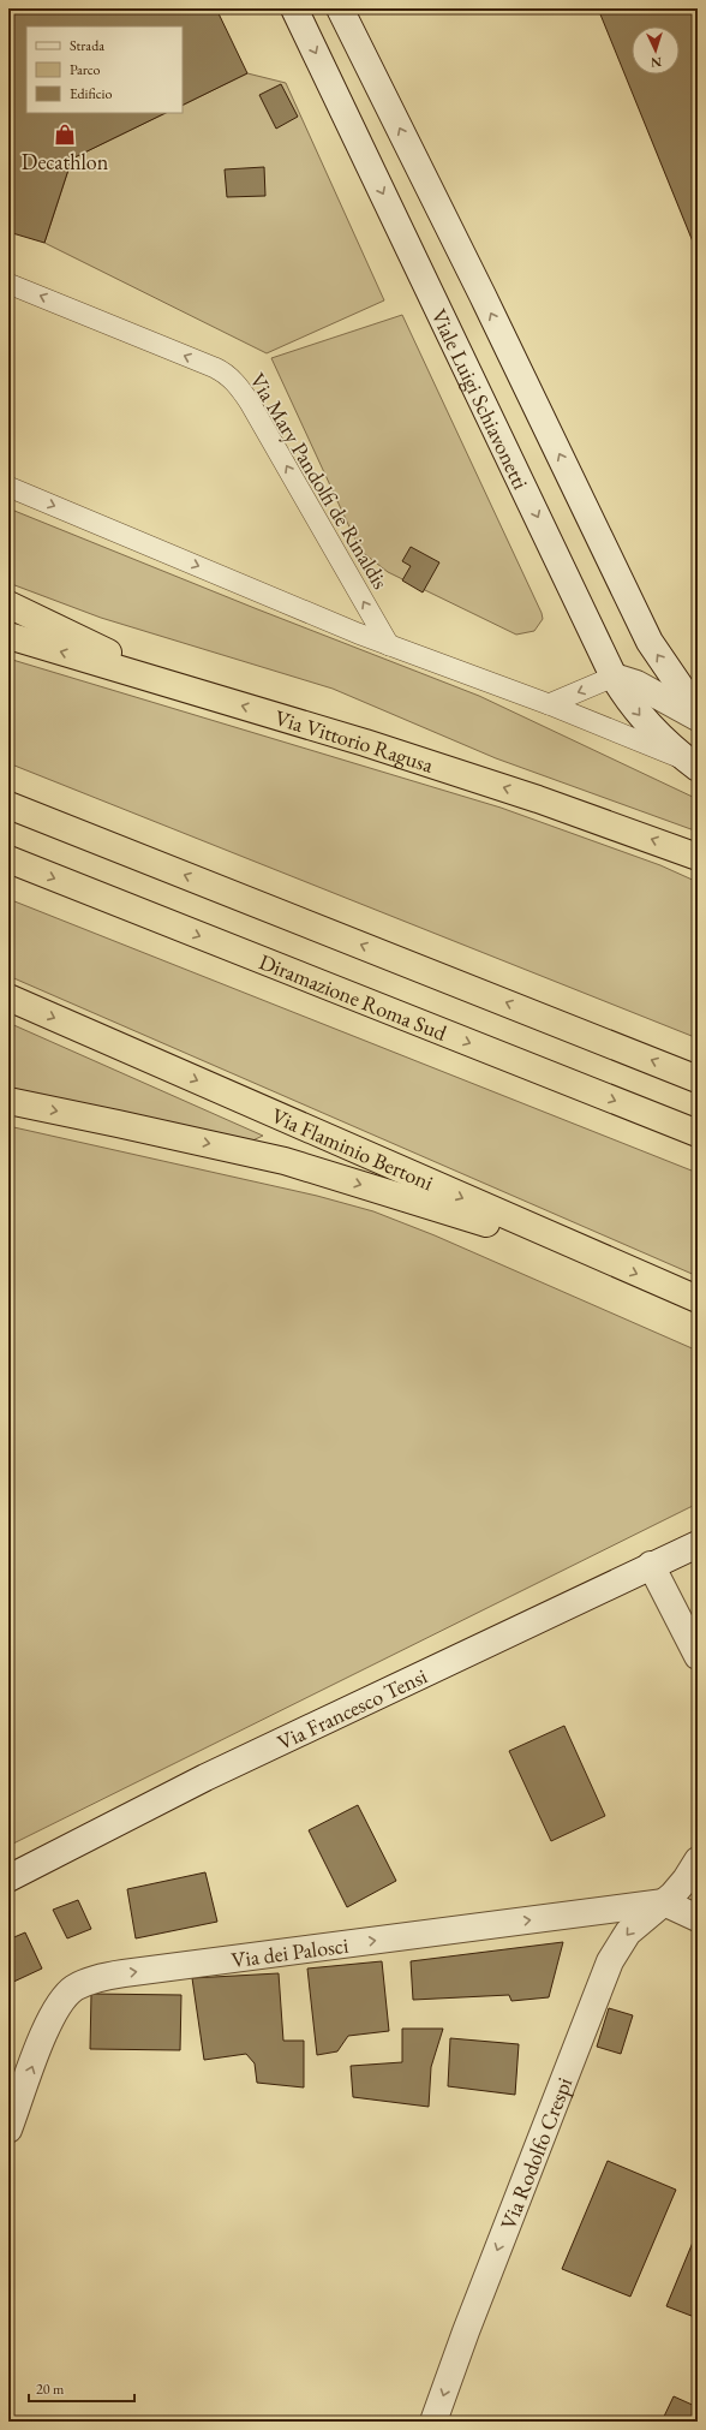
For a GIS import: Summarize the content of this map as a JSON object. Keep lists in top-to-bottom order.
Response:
{
  "streets": {
    "highway": ["Via Vittorio Ragusa", "Diramazione Roma Sud", "Via Flaminio Bertoni"],
    "street": [
      "Viale Luigi Schiavonetti",
      "Via Francesco Tensi",
      "Via dei Palosci",
      "Via Rodolfo Crespi"
    ],
    "lane": ["Via Mary Pandolfi de Rinaldis"]
  },
  "crossings": [
    ["Via dei Palosci", "Via Rodolfo Crespi"]
  ],
  "one_way": ["Via dei Palosci", "Via Rodolfo Crespi"],
  "places": {
    "shop": ["Decathlon"]
  },
  "legend": ["Strada", "Parco", "Edificio"],
  "scale_bar": "20 m",
  "north": "bottom"
}
